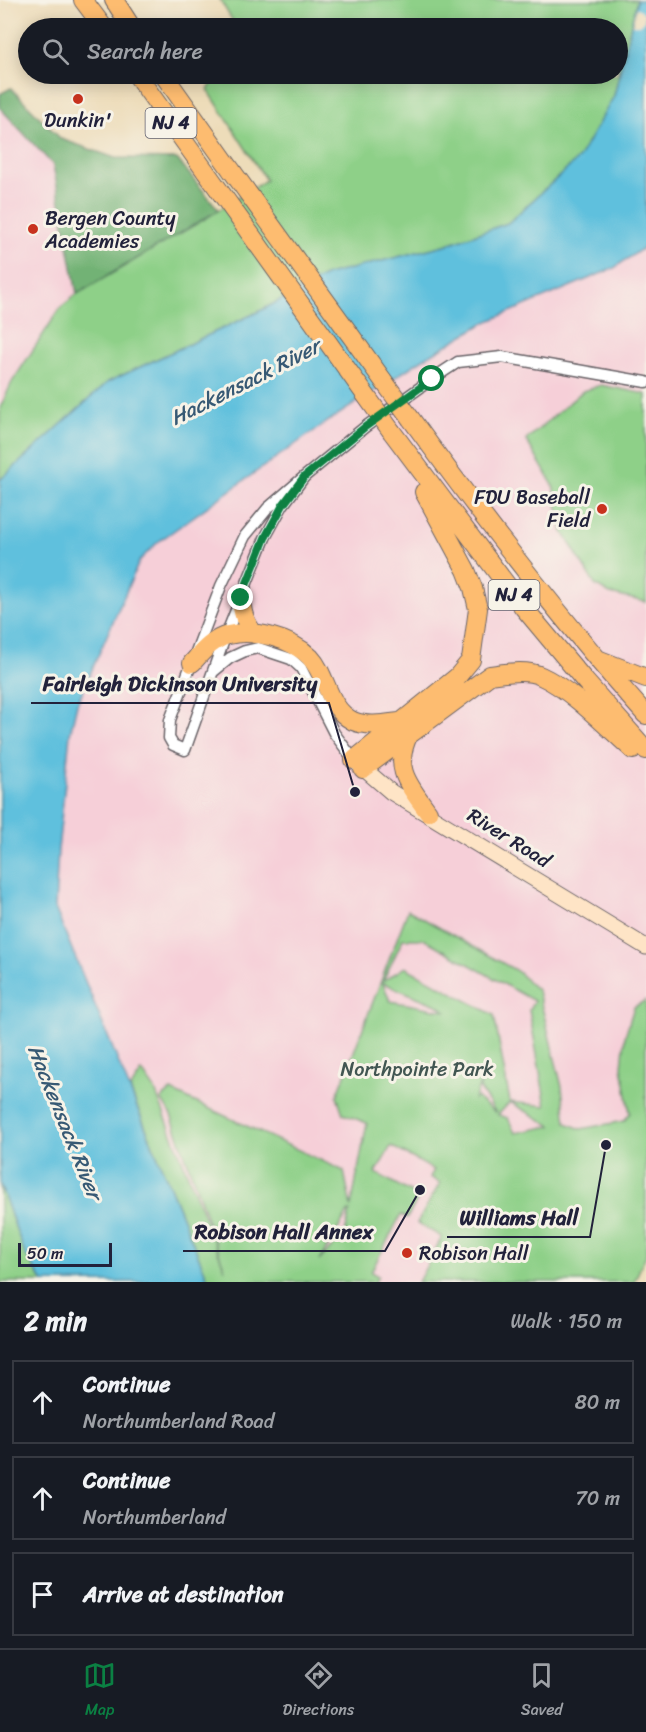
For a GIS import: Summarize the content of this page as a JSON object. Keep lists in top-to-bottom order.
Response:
{
  "streets": {
    "highway": ["NJ 4"],
    "main road": ["River Road"]
  },
  "water": ["Hackensack River"],
  "parks": ["Northpointe Park"],
  "places": [
    "Dunkin'",
    "Bergen County Academies",
    "FDU Baseball Field",
    "Fairleigh Dickinson University",
    "Williams Hall",
    "Robison Hall Annex",
    "Robison Hall"
  ],
  "scale_bar": "50 m",
  "page": {
    "search": "Search here",
    "scale": "50 m",
    "heading": ["2 min", "Walk · 150 m"],
    "list": [
      ["Continue", "Northumberland Road", "80 m"],
      ["Continue", "Northumberland", "70 m"],
      "Arrive at destination"
    ],
    "nav": ["Map", "Directions", "Saved"]
  }
}
